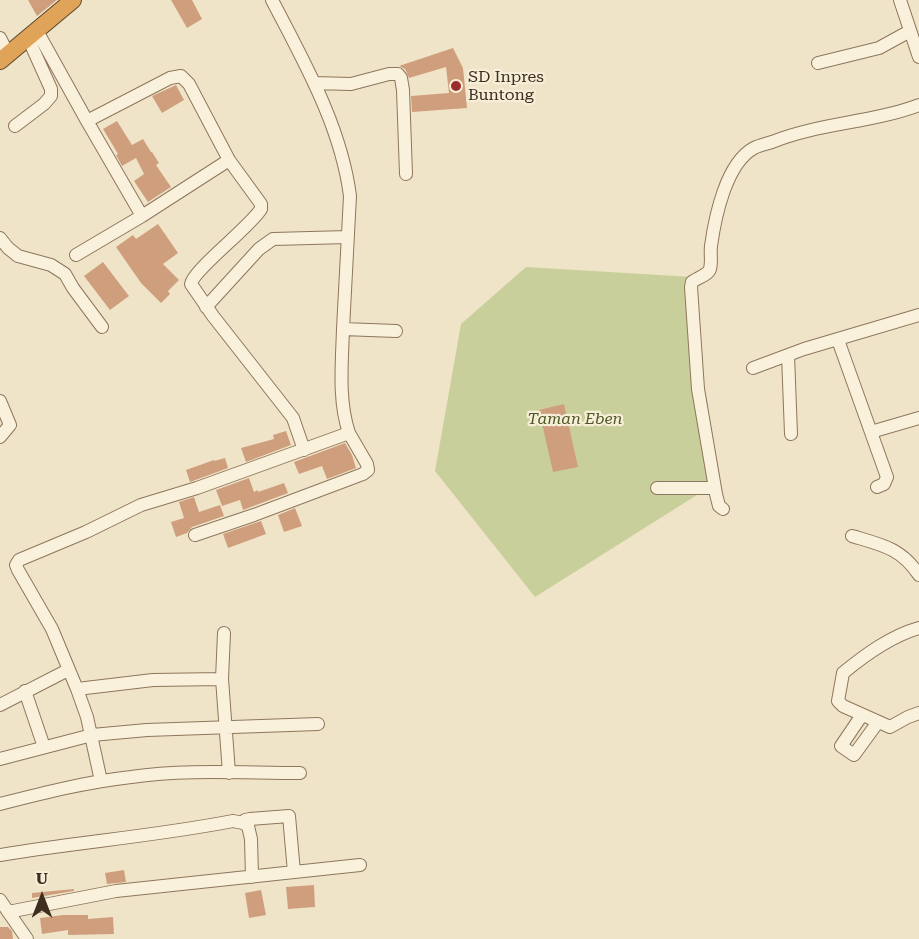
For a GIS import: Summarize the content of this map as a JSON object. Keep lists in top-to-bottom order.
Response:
{
  "parks": ["Taman Eben"],
  "places": ["SD Inpres Buntong"],
  "north": "top"
}
